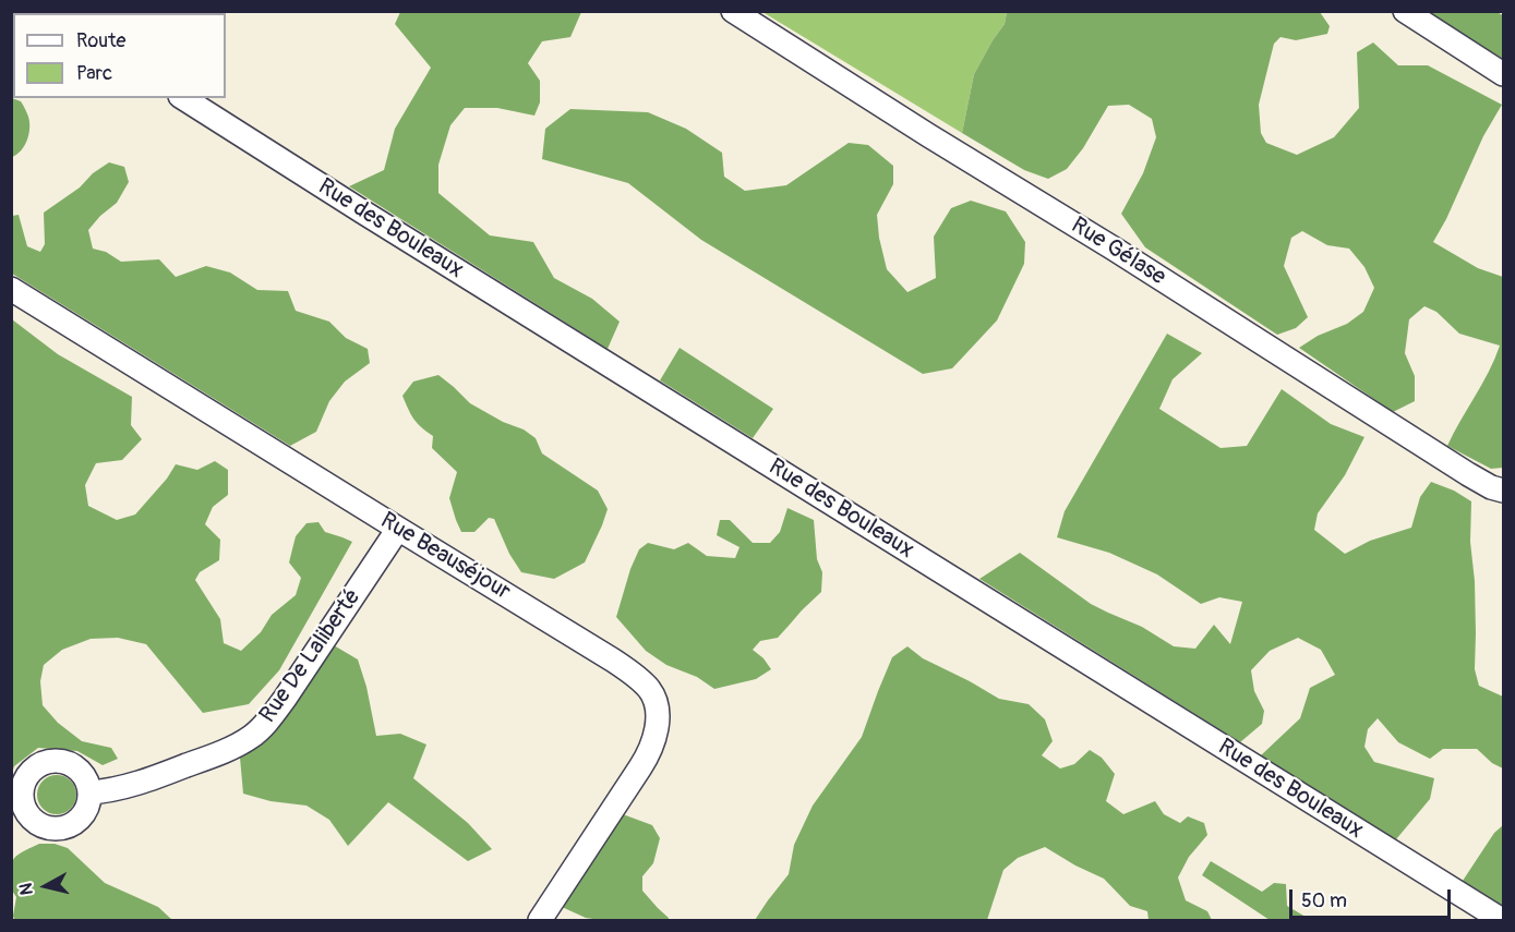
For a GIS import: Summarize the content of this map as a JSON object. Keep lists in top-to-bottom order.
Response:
{
  "streets": {
    "street": [
      "Rue des Bouleaux",
      "Rue Gélase",
      "Rue Beauséjour",
      "Rue De Laliberté"
    ]
  },
  "crossings": [
    ["Rue Beauséjour", "Rue De Laliberté"]
  ],
  "legend": ["Route", "Parc"],
  "scale_bar": "50 m",
  "north": "left"
}
